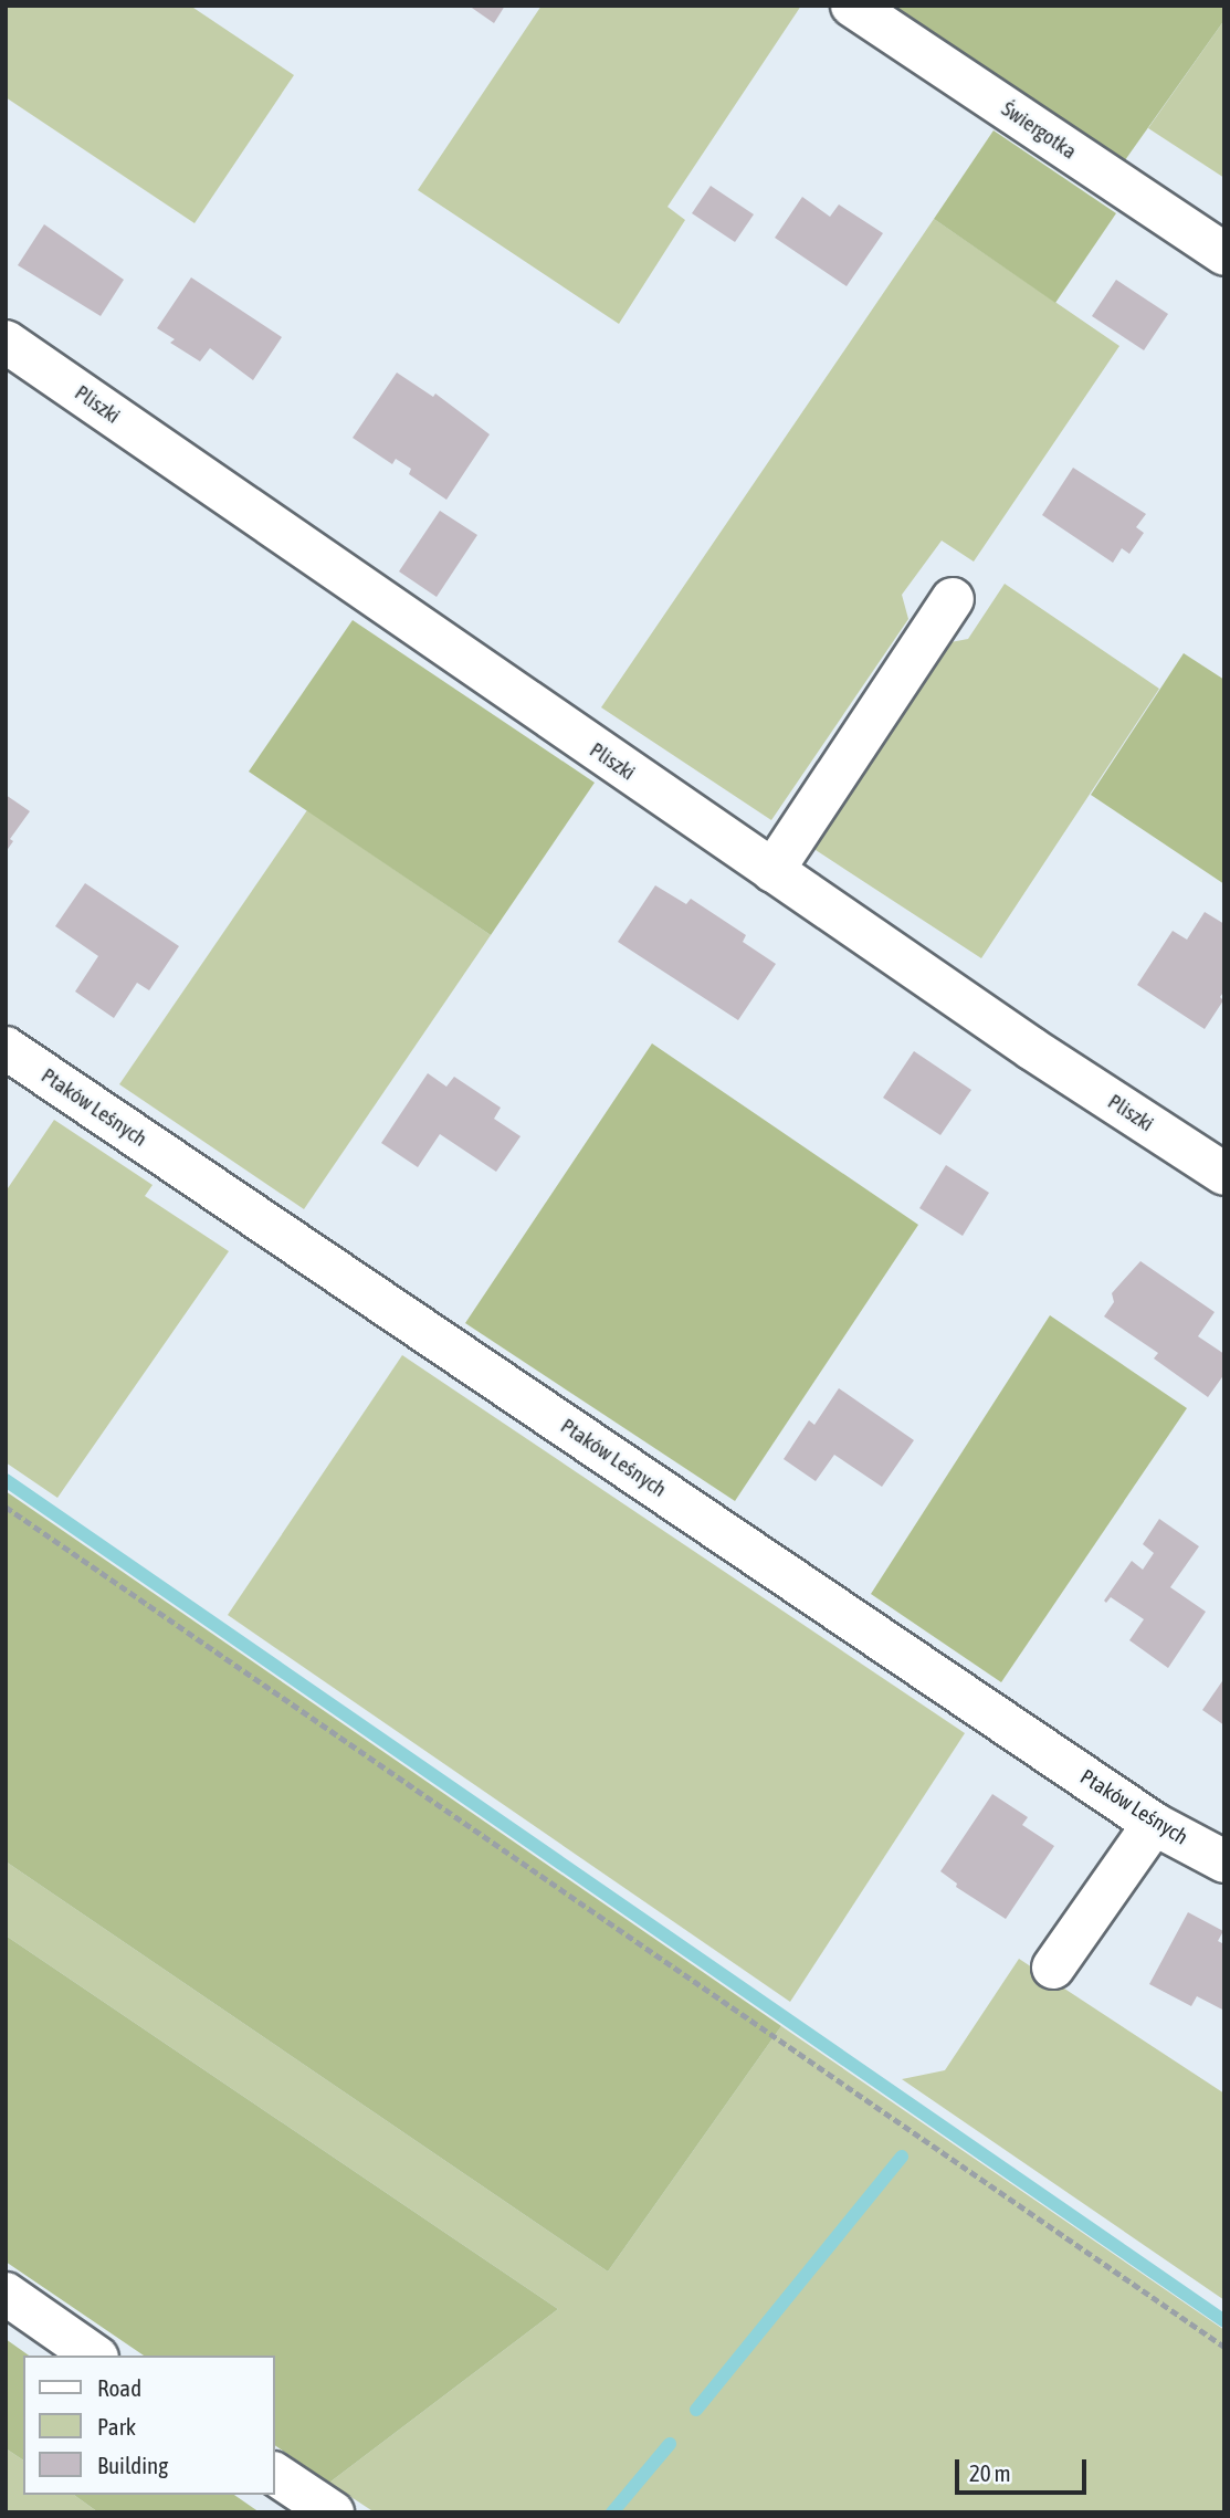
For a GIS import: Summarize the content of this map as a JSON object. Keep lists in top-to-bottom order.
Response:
{
  "streets": {
    "street": ["Świergotka", "Pliszki", "Ptaków Leśnych"]
  },
  "legend": ["Road", "Park", "Building"],
  "scale_bar": "20 m"
}
